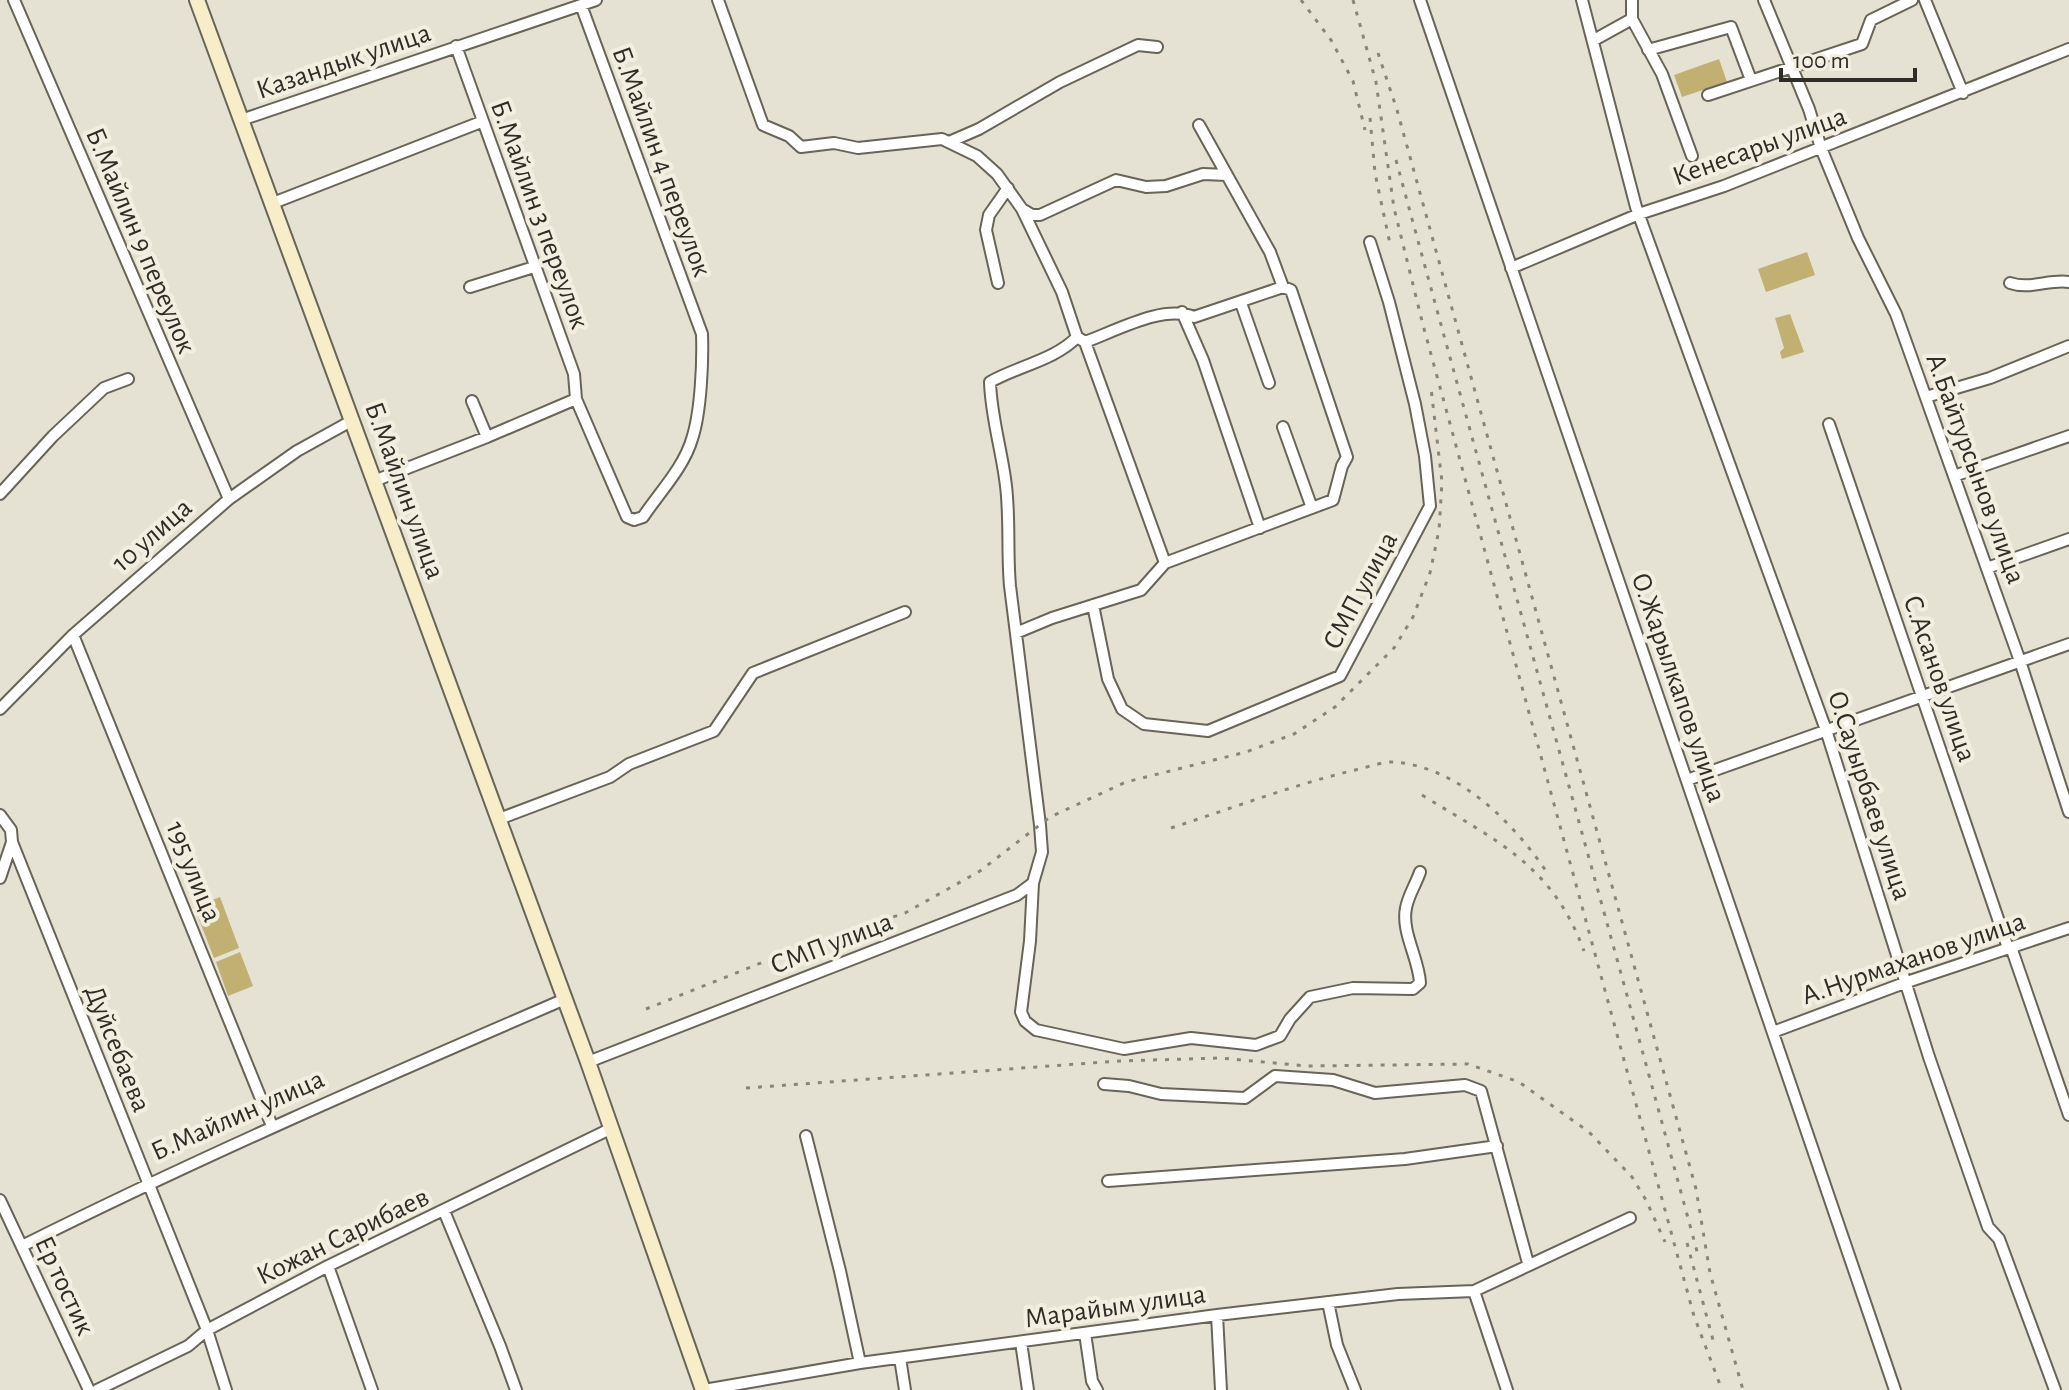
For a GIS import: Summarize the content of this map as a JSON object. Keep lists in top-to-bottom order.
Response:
{
  "streets": {
    "street": [
      "Казандык улица",
      "Кенесары улица",
      "Б.Майлин 4 переулок",
      "Б.Майлин 3 переулок",
      "Б.Майлин 9 переулок",
      "А.Байтурсынов улица",
      "Б.Майлин улица",
      "10 улица",
      "СМП улица",
      "С.Асанов улица",
      "О.Жарылкапов улица",
      "О.Сауырбаев улица",
      "195 улица",
      "А.Нурмаханов улица",
      "Дуйсебаева",
      "Кожан Сарибаев",
      "Ер тостик",
      "Марайым улица"
    ]
  },
  "crossings": [
    ["Казандык улица", "Б.Майлин 4 переулок"],
    ["Казандык улица", "Б.Майлин 3 переулок"],
    ["Казандык улица", "Б.Майлин улица"],
    ["Кенесары улица", "А.Байтурсынов улица"],
    ["Кенесары улица", "О.Жарылкапов улица"],
    ["Кенесары улица", "О.Сауырбаев улица"],
    ["Б.Майлин 4 переулок", "Б.Майлин 3 переулок"],
    ["Б.Майлин 9 переулок", "10 улица"],
    ["Б.Майлин улица", "10 улица"],
    ["Б.Майлин улица", "СМП улица"],
    ["Б.Майлин улица", "195 улица"],
    ["Б.Майлин улица", "Дуйсебаева"],
    ["Б.Майлин улица", "Кожан Сарибаев"],
    ["Б.Майлин улица", "Ер тостик"],
    ["Б.Майлин улица", "Марайым улица"],
    ["10 улица", "195 улица"],
    ["С.Асанов улица", "А.Нурмаханов улица"],
    ["О.Жарылкапов улица", "А.Нурмаханов улица"],
    ["О.Сауырбаев улица", "А.Нурмаханов улица"],
    ["Дуйсебаева", "Кожан Сарибаев"]
  ],
  "scale_bar": "100 m"
}
